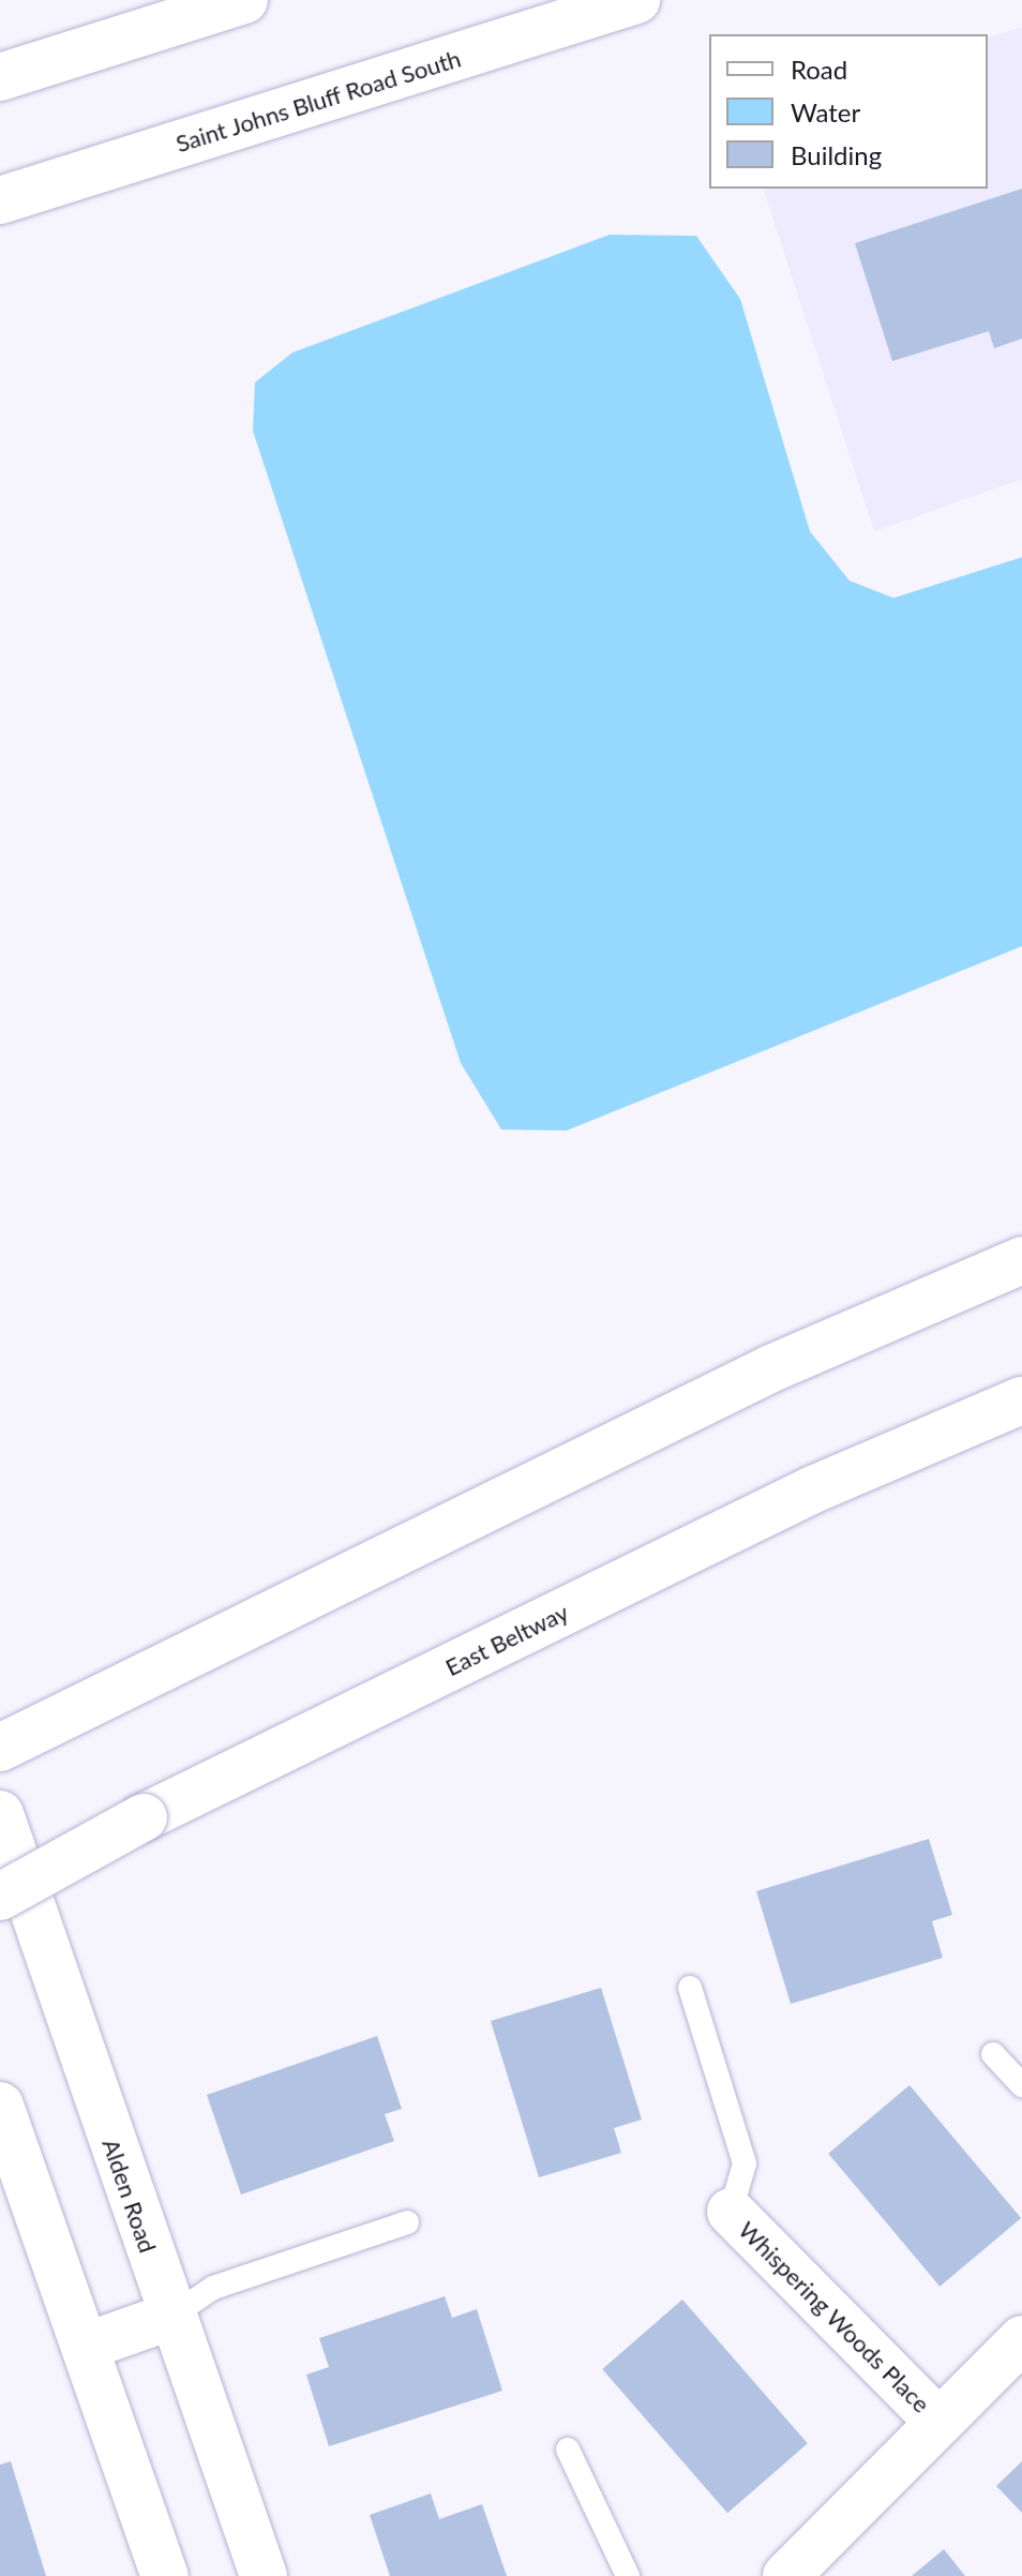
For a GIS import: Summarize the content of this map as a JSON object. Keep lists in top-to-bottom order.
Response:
{
  "streets": {
    "main road": [
      "Saint Johns Bluff Road South",
      "East Beltway",
      "Alden Road",
      "Whispering Woods Place"
    ]
  },
  "legend": ["Road", "Water", "Building"]
}
